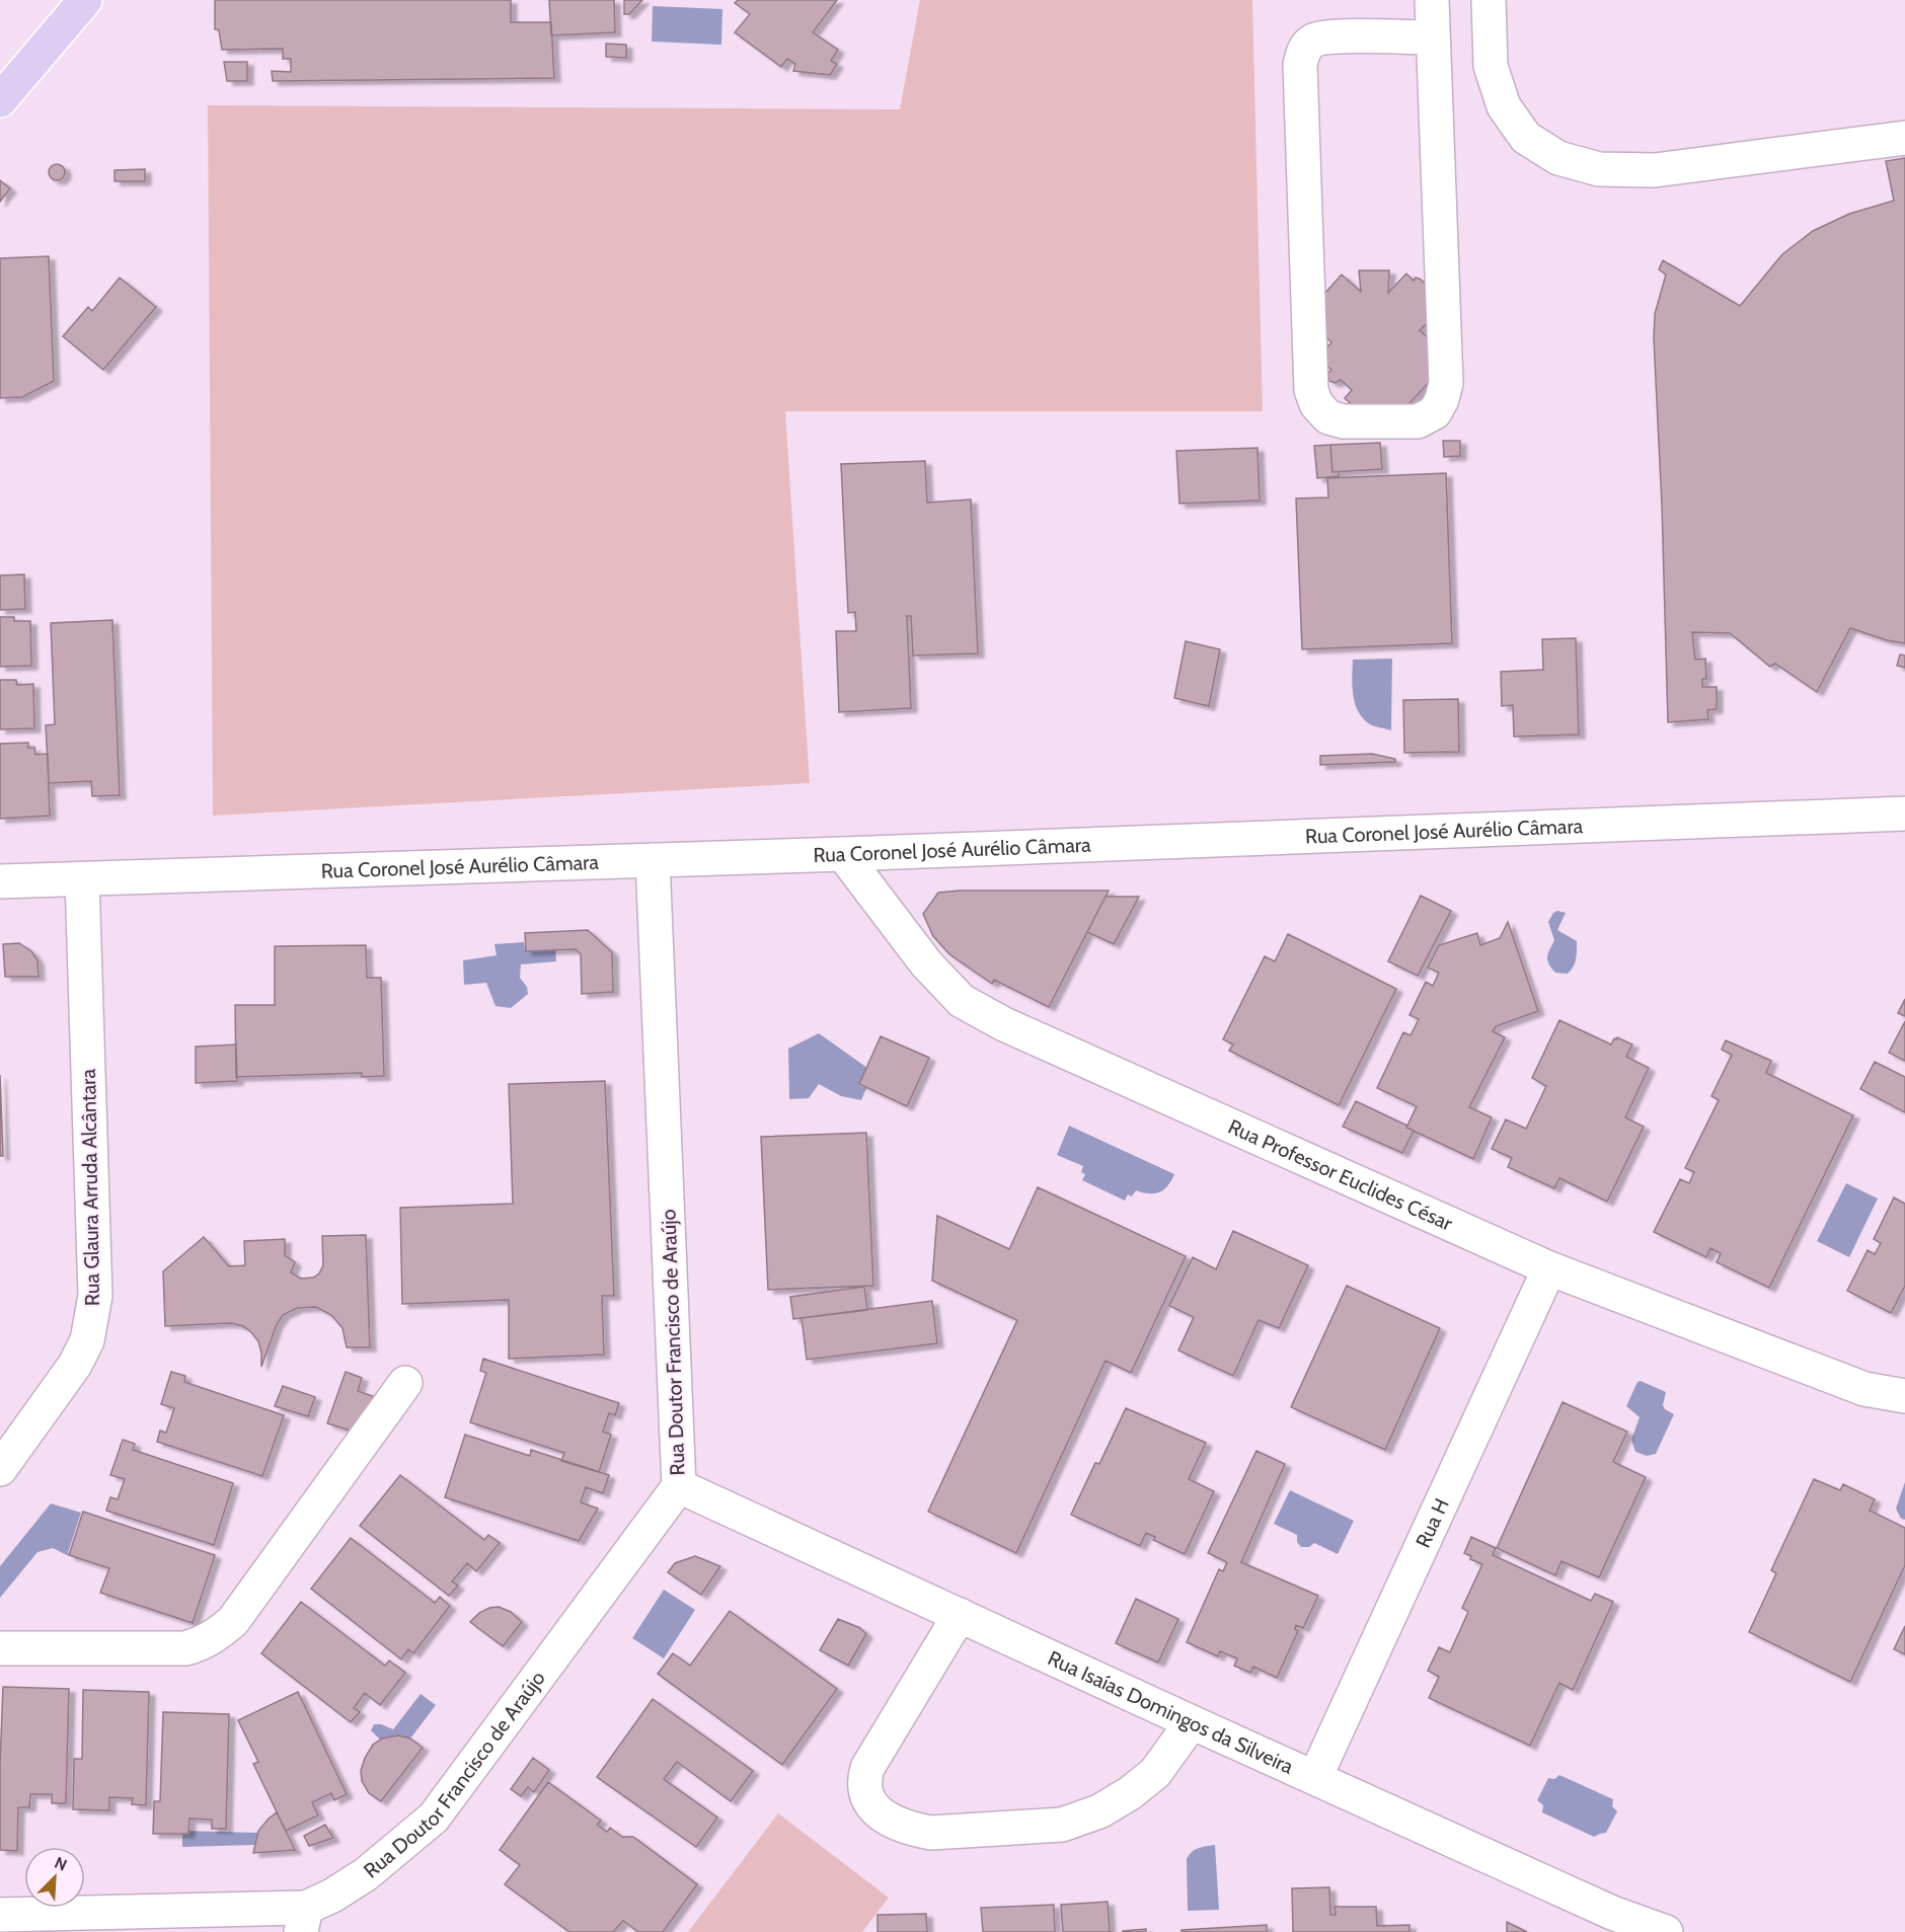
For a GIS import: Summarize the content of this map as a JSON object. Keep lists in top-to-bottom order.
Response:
{
  "streets": {
    "street": [
      "Rua Coronel José Aurélio Câmara",
      "Rua Professor Euclides César",
      "Rua Glaura Arruda Alcântara",
      "Rua Doutor Francisco de Araújo",
      "Rua H",
      "Rua Isaías Domingos da Silveira"
    ]
  },
  "crossings": [
    ["Rua Coronel José Aurélio Câmara", "Rua Professor Euclides César"],
    ["Rua Coronel José Aurélio Câmara", "Rua Glaura Arruda Alcântara"],
    ["Rua Coronel José Aurélio Câmara", "Rua Doutor Francisco de Araújo"],
    ["Rua Professor Euclides César", "Rua H"],
    ["Rua Doutor Francisco de Araújo", "Rua Isaías Domingos da Silveira"],
    ["Rua H", "Rua Isaías Domingos da Silveira"]
  ],
  "north": "top right"
}
